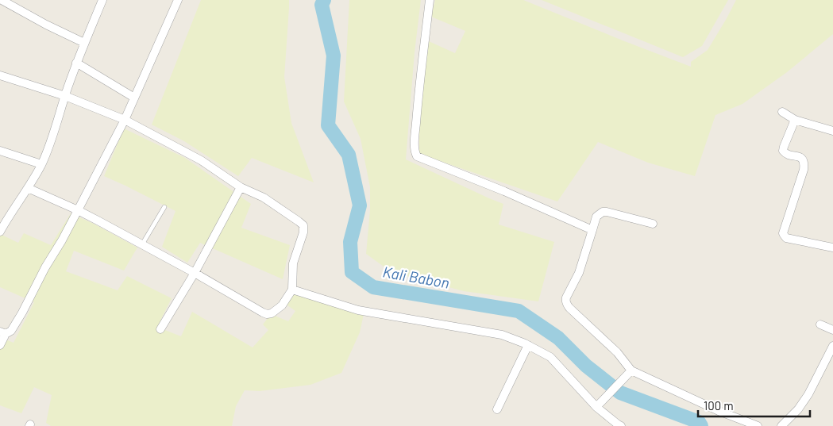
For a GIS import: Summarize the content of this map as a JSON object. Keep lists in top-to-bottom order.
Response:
{
  "water": ["Kali Babon"],
  "scale_bar": "100 m"
}
